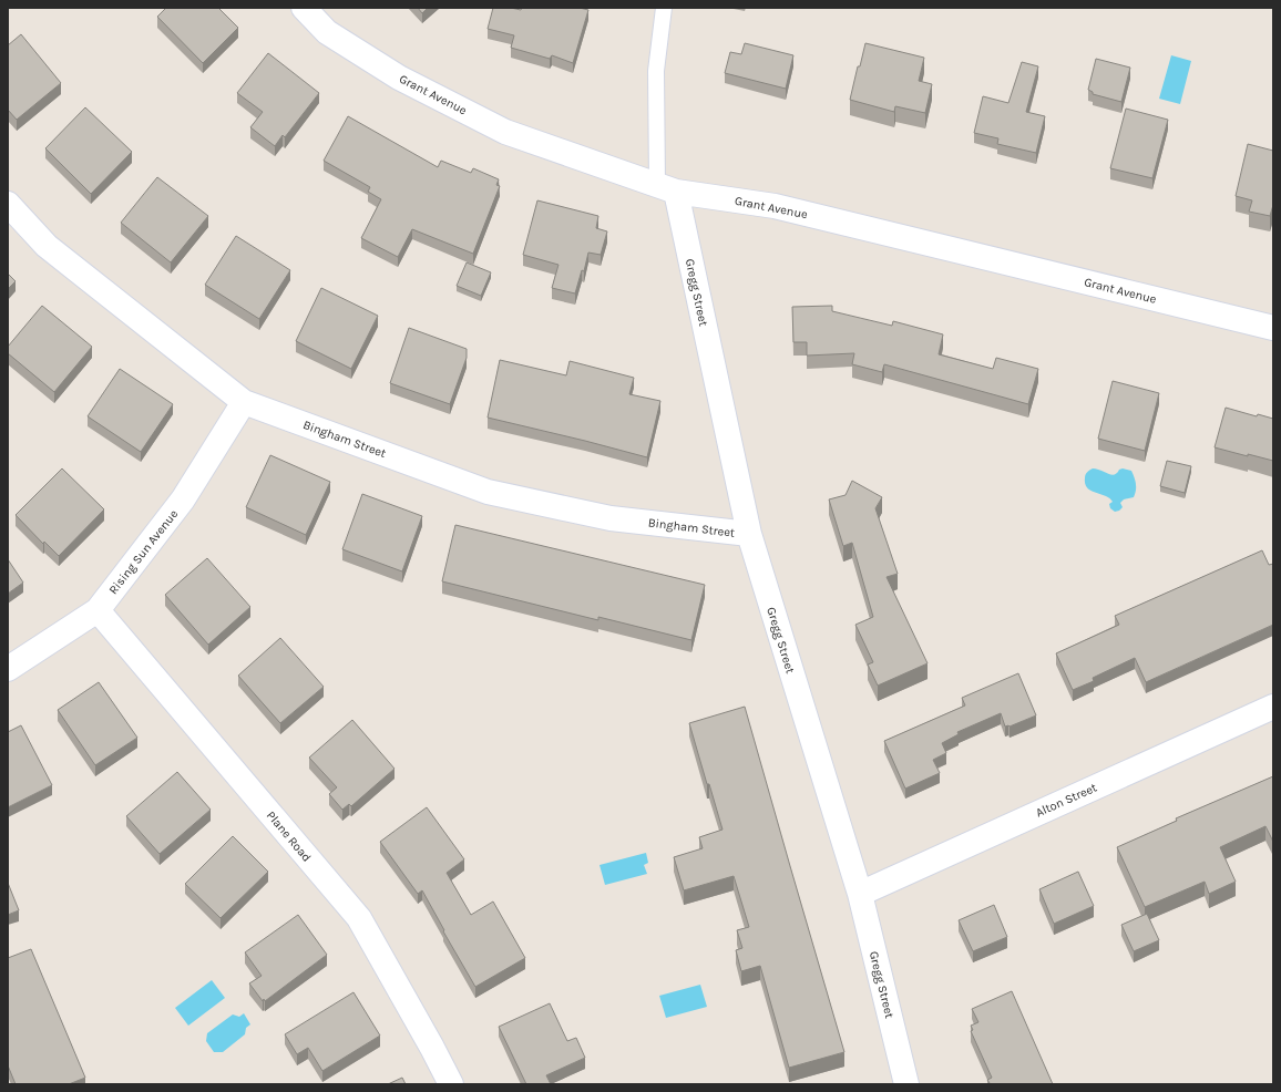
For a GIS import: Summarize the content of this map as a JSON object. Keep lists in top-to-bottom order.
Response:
{
  "streets": {
    "street": [
      "Grant Avenue",
      "Gregg Street",
      "Bingham Street",
      "Rising Sun Avenue",
      "Alton Street",
      "Plane Road"
    ]
  },
  "crossings": [
    ["Grant Avenue", "Gregg Street"],
    ["Gregg Street", "Bingham Street"],
    ["Gregg Street", "Alton Street"],
    ["Bingham Street", "Rising Sun Avenue"],
    ["Rising Sun Avenue", "Plane Road"]
  ]
}
